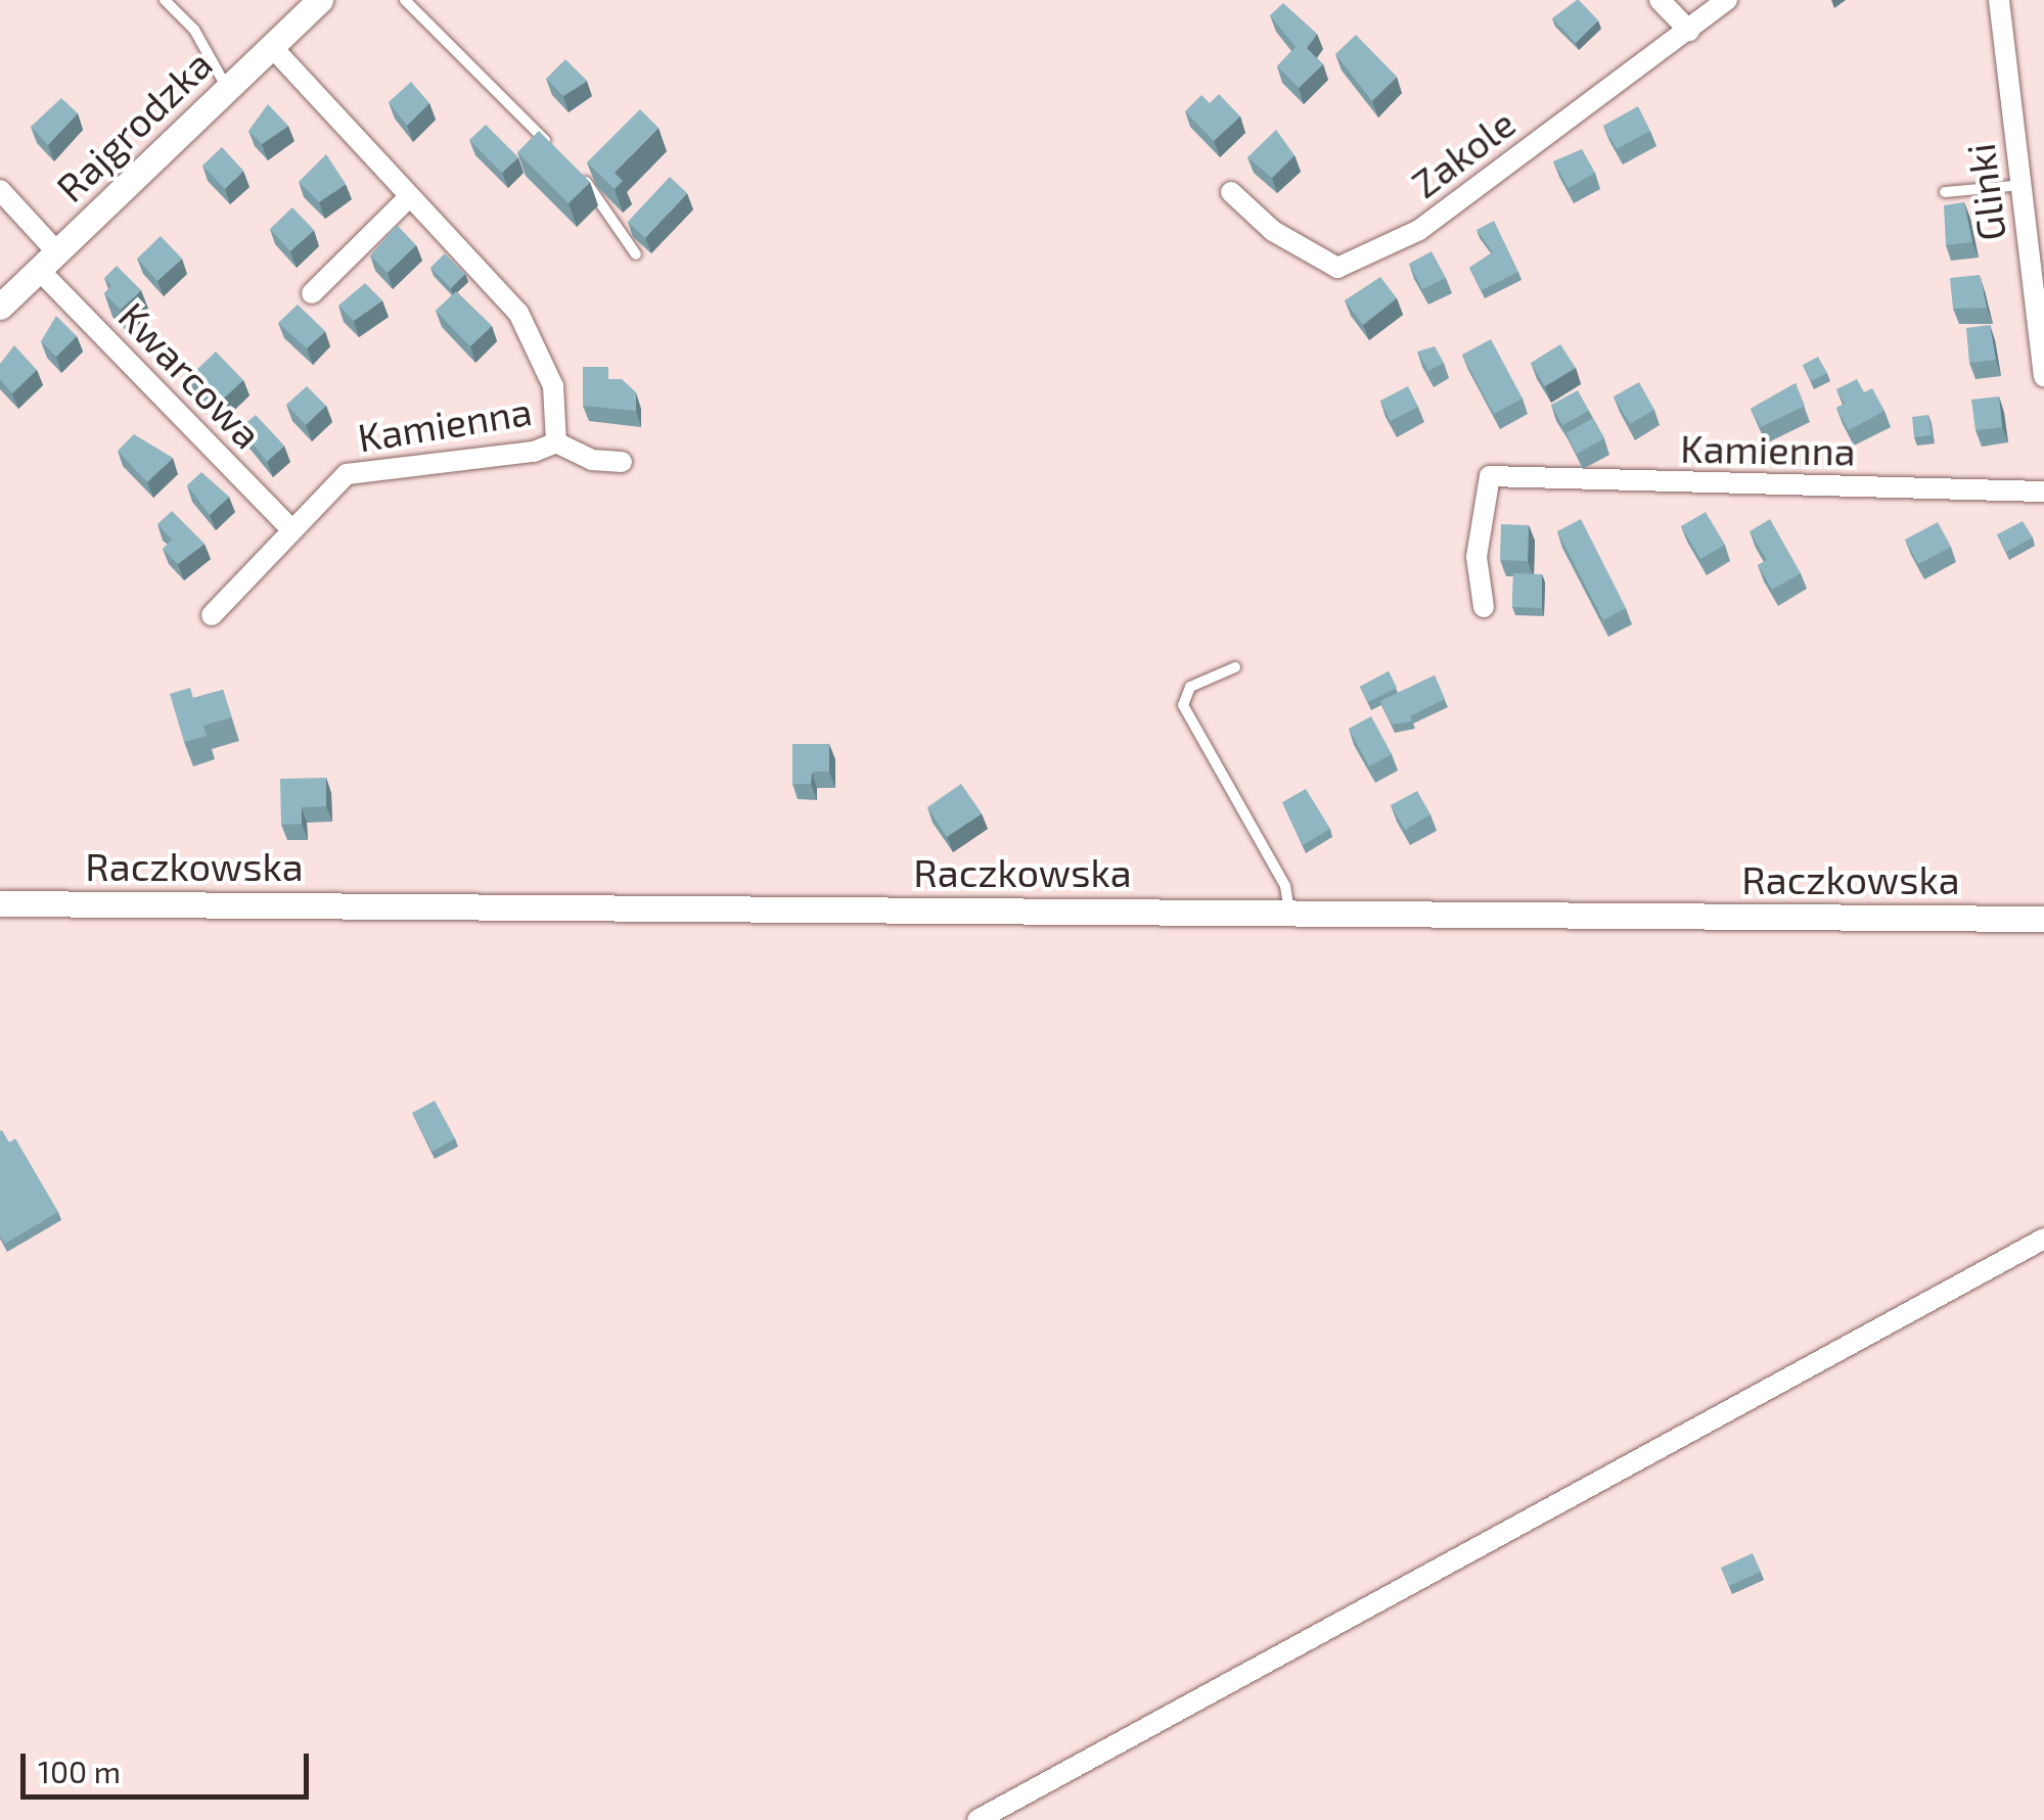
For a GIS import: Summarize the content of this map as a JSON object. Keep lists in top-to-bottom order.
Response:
{
  "streets": {
    "street": [
      "Rajgrodzka",
      "Zakole",
      "Glinki",
      "Kwarcowa",
      "Kamienna",
      "Raczkowska"
    ]
  },
  "crossings": [
    ["Rajgrodzka", "Kwarcowa"],
    ["Kwarcowa", "Kamienna"]
  ],
  "scale_bar": "100 m"
}
